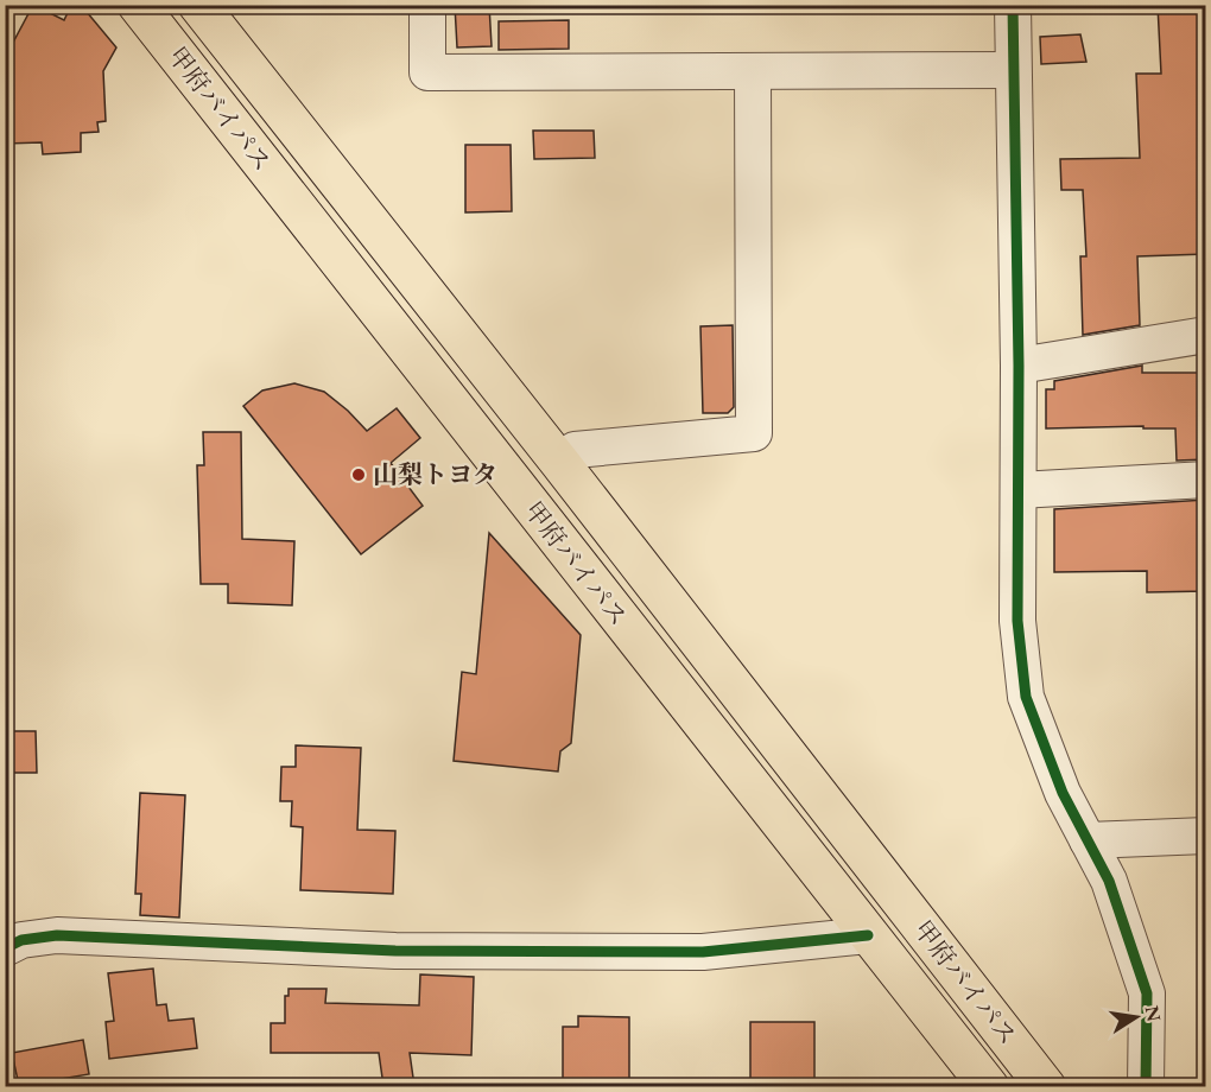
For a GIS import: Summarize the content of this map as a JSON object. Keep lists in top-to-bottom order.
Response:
{
  "streets": {
    "highway": ["甲府バイパス"]
  },
  "places": ["山梨トヨタ"],
  "north": "right"
}
